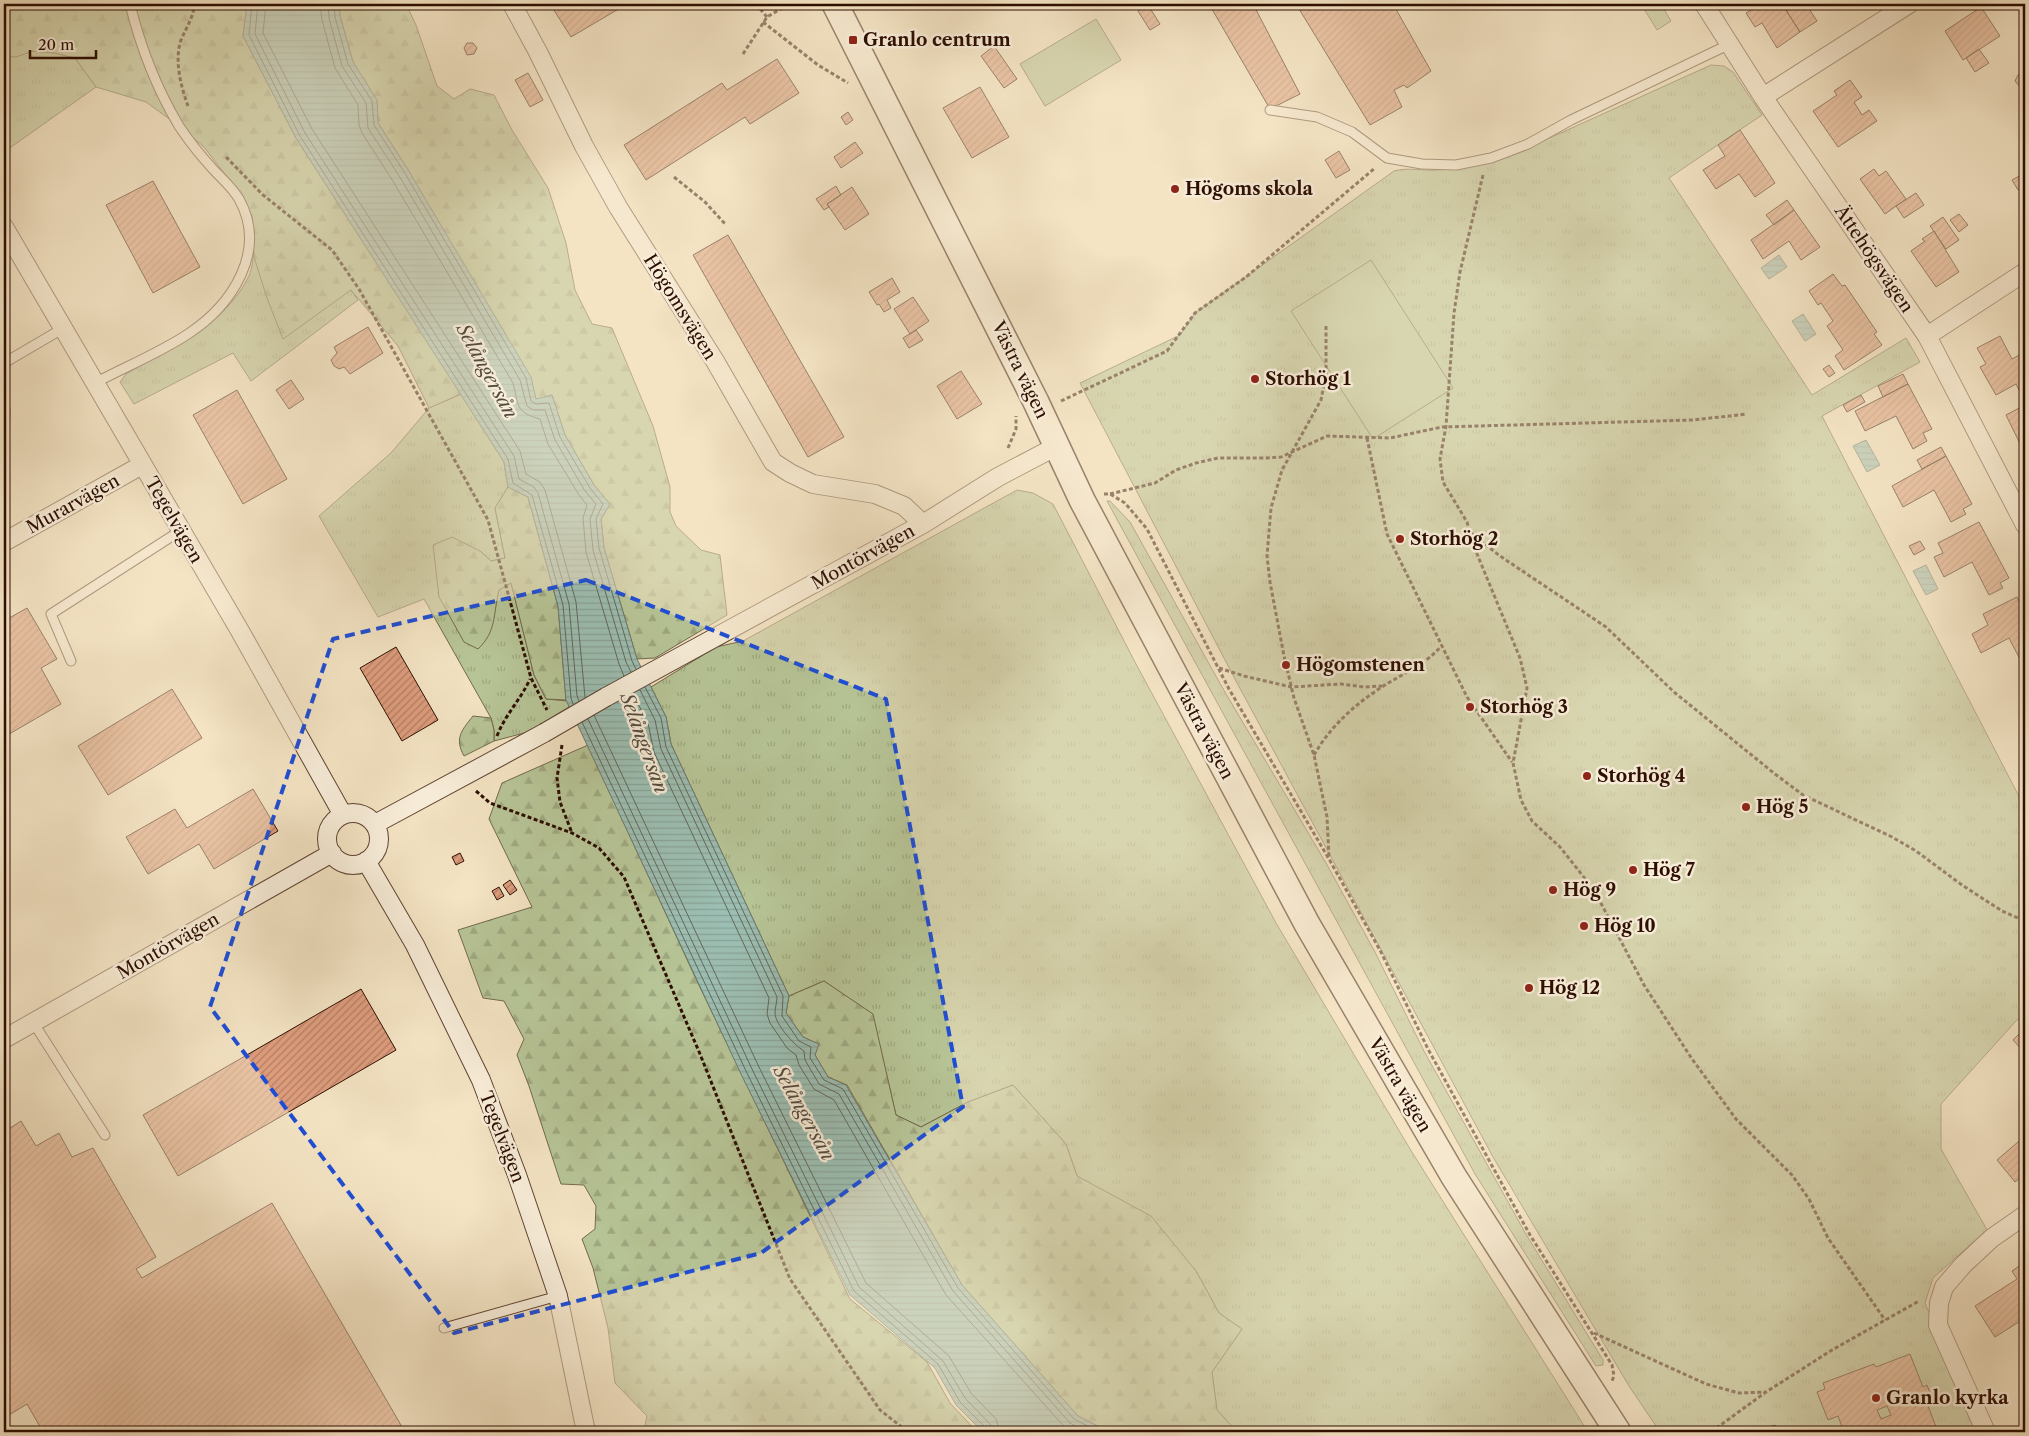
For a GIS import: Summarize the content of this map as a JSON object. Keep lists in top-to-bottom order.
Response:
{
  "streets": {
    "street": [
      "Ättehögsvägen",
      "Högomsvägen",
      "Västra vägen",
      "Murarvägen",
      "Tegelvägen",
      "Montörvägen"
    ]
  },
  "crossings": [
    ["Högomsvägen", "Montörvägen"],
    ["Västra vägen", "Montörvägen"],
    ["Murarvägen", "Tegelvägen"],
    ["Tegelvägen", "Montörvägen"]
  ],
  "water": ["Selångersån"],
  "places": {
    "transit": ["Granlo centrum"],
    "other": [
      "Högoms skola",
      "Storhög 1",
      "Storhög 2",
      "Högomstenen",
      "Storhög 3",
      "Storhög 4",
      "Hög 5",
      "Hög 7",
      "Hög 9",
      "Hög 10",
      "Hög 12",
      "Granlo kyrka"
    ]
  },
  "scale_bar": "20 m"
}
